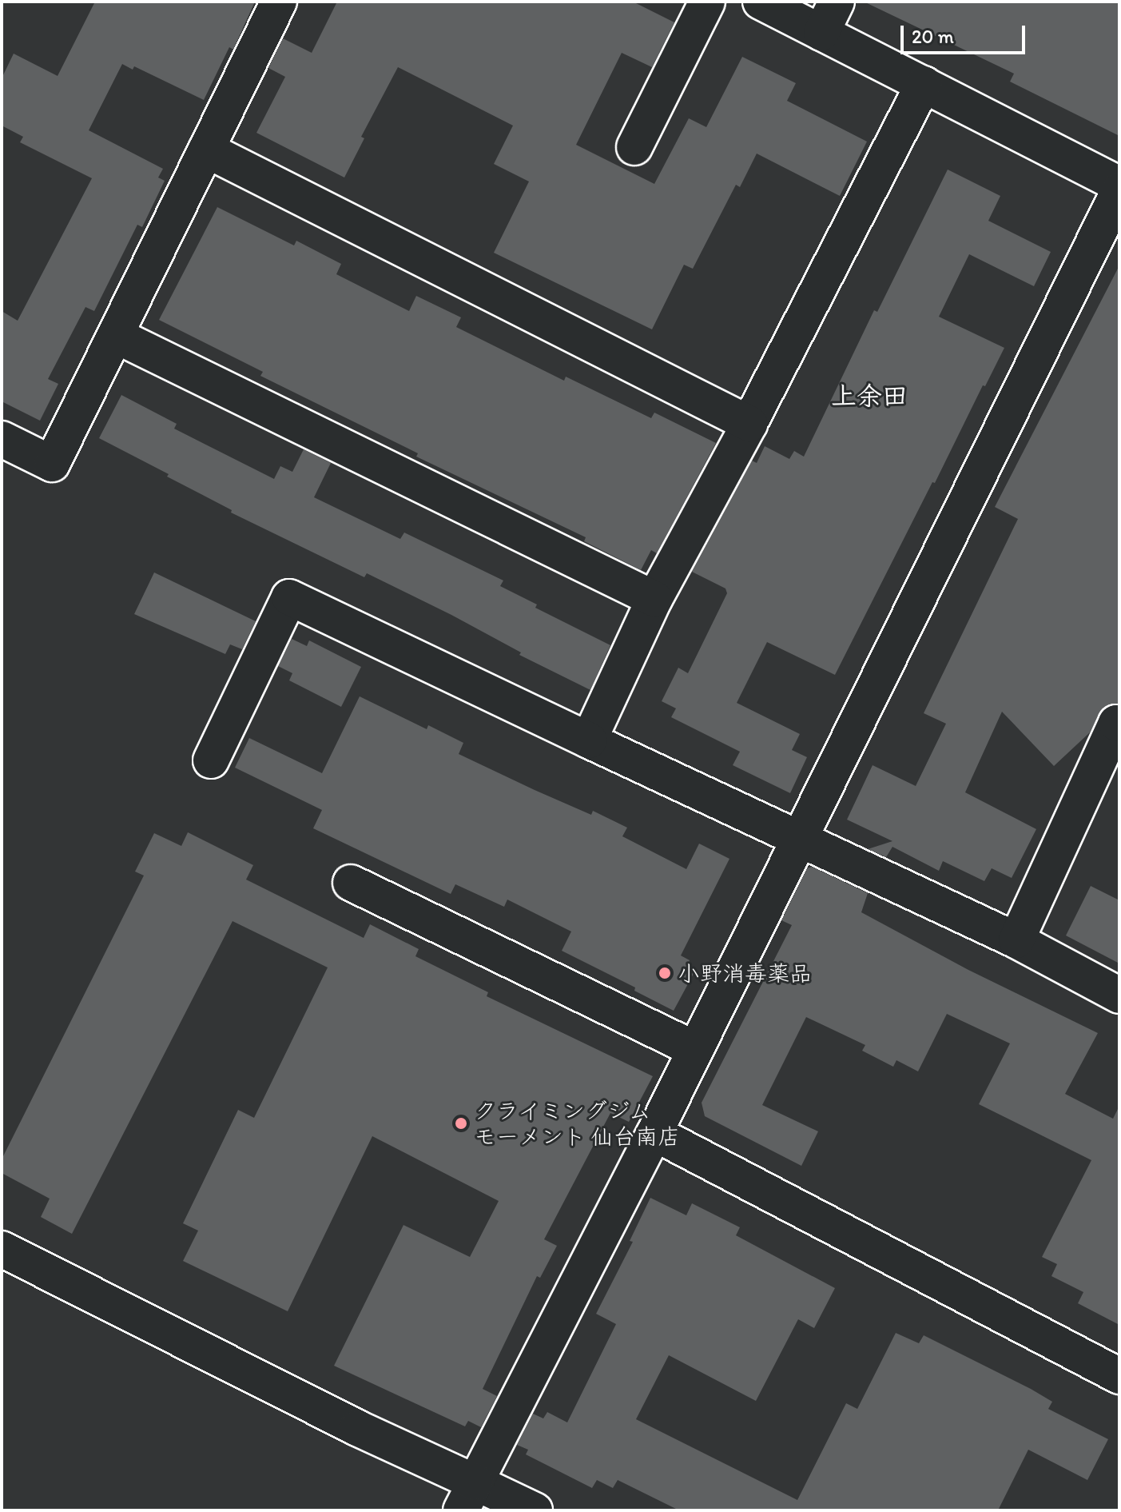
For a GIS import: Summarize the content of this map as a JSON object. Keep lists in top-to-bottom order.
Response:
{
  "districts": ["上余田"],
  "places": ["小野消毒薬品", "クライミングジム モーメント 仙台南店"],
  "scale_bar": "20 m"
}
